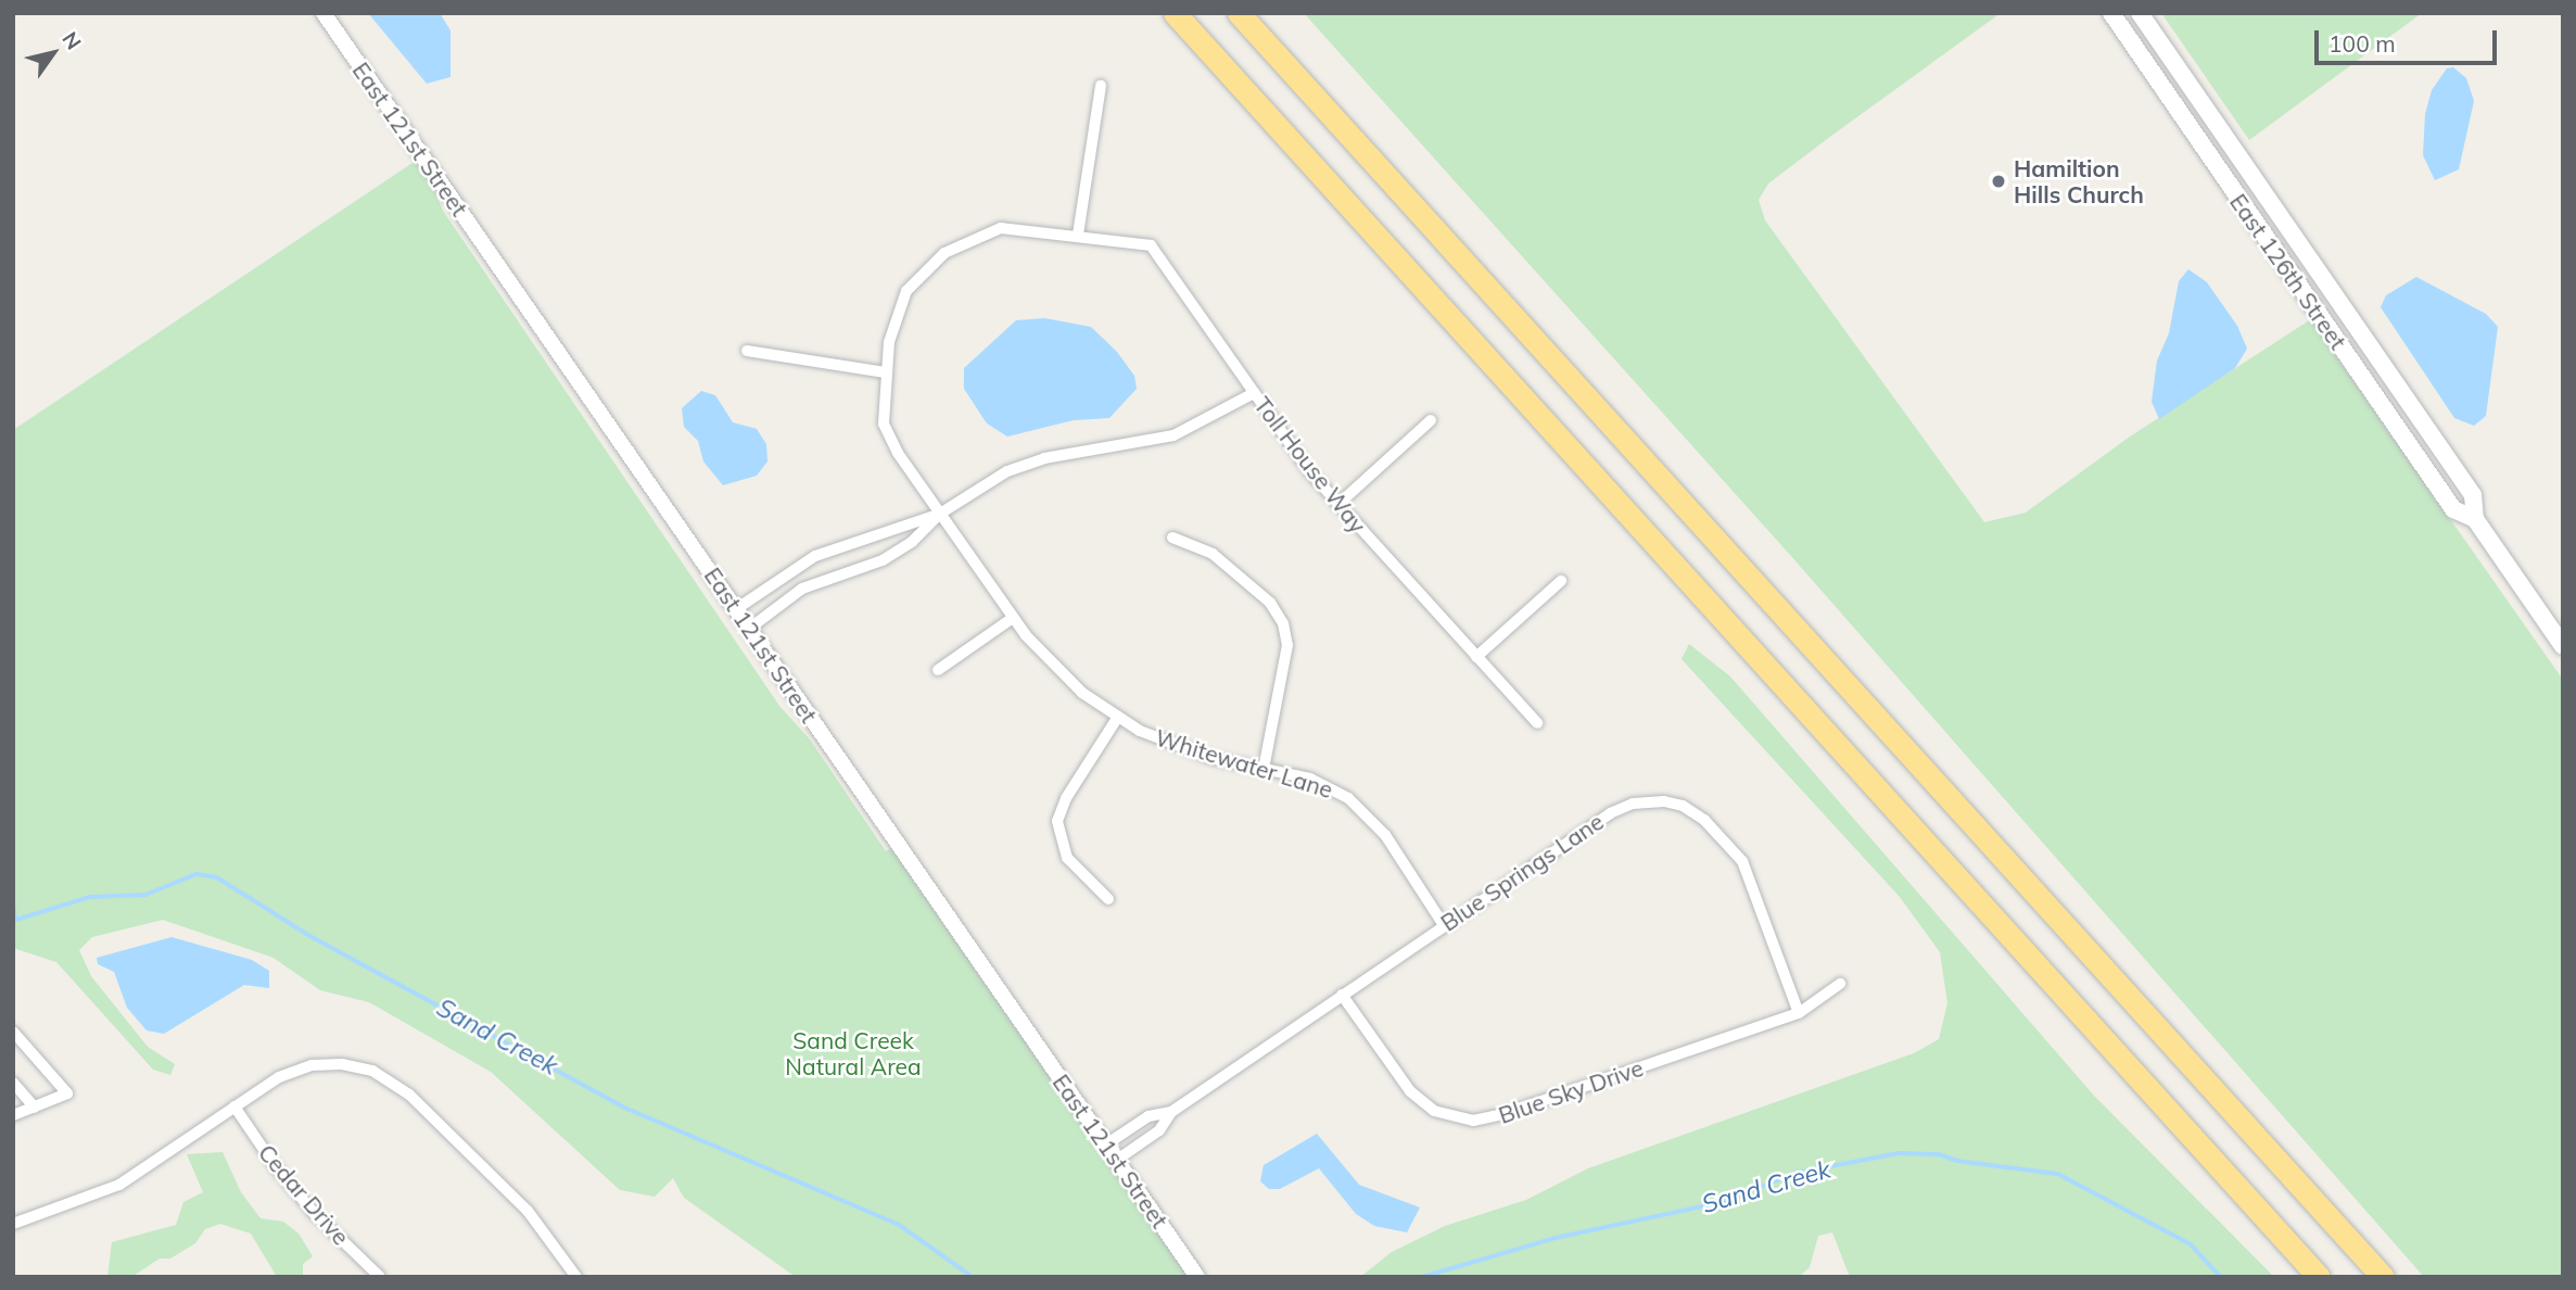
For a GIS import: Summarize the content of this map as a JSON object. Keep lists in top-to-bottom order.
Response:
{
  "streets": {
    "main road": ["East 126th Street"],
    "street": [
      "East 121st Street",
      "Toll House Way",
      "Whitewater Lane",
      "Blue Springs Lane",
      "Blue Sky Drive",
      "Cedar Drive"
    ]
  },
  "crossings": [
    ["East 121st Street", "Blue Springs Lane"],
    ["Toll House Way", "Whitewater Lane"],
    ["Whitewater Lane", "Blue Springs Lane"],
    ["Blue Springs Lane", "Blue Sky Drive"]
  ],
  "water": ["Sand Creek"],
  "parks": ["Sand Creek Natural Area"],
  "places": ["Hamiltion Hills Church"],
  "scale_bar": "100 m",
  "north": "top right"
}
